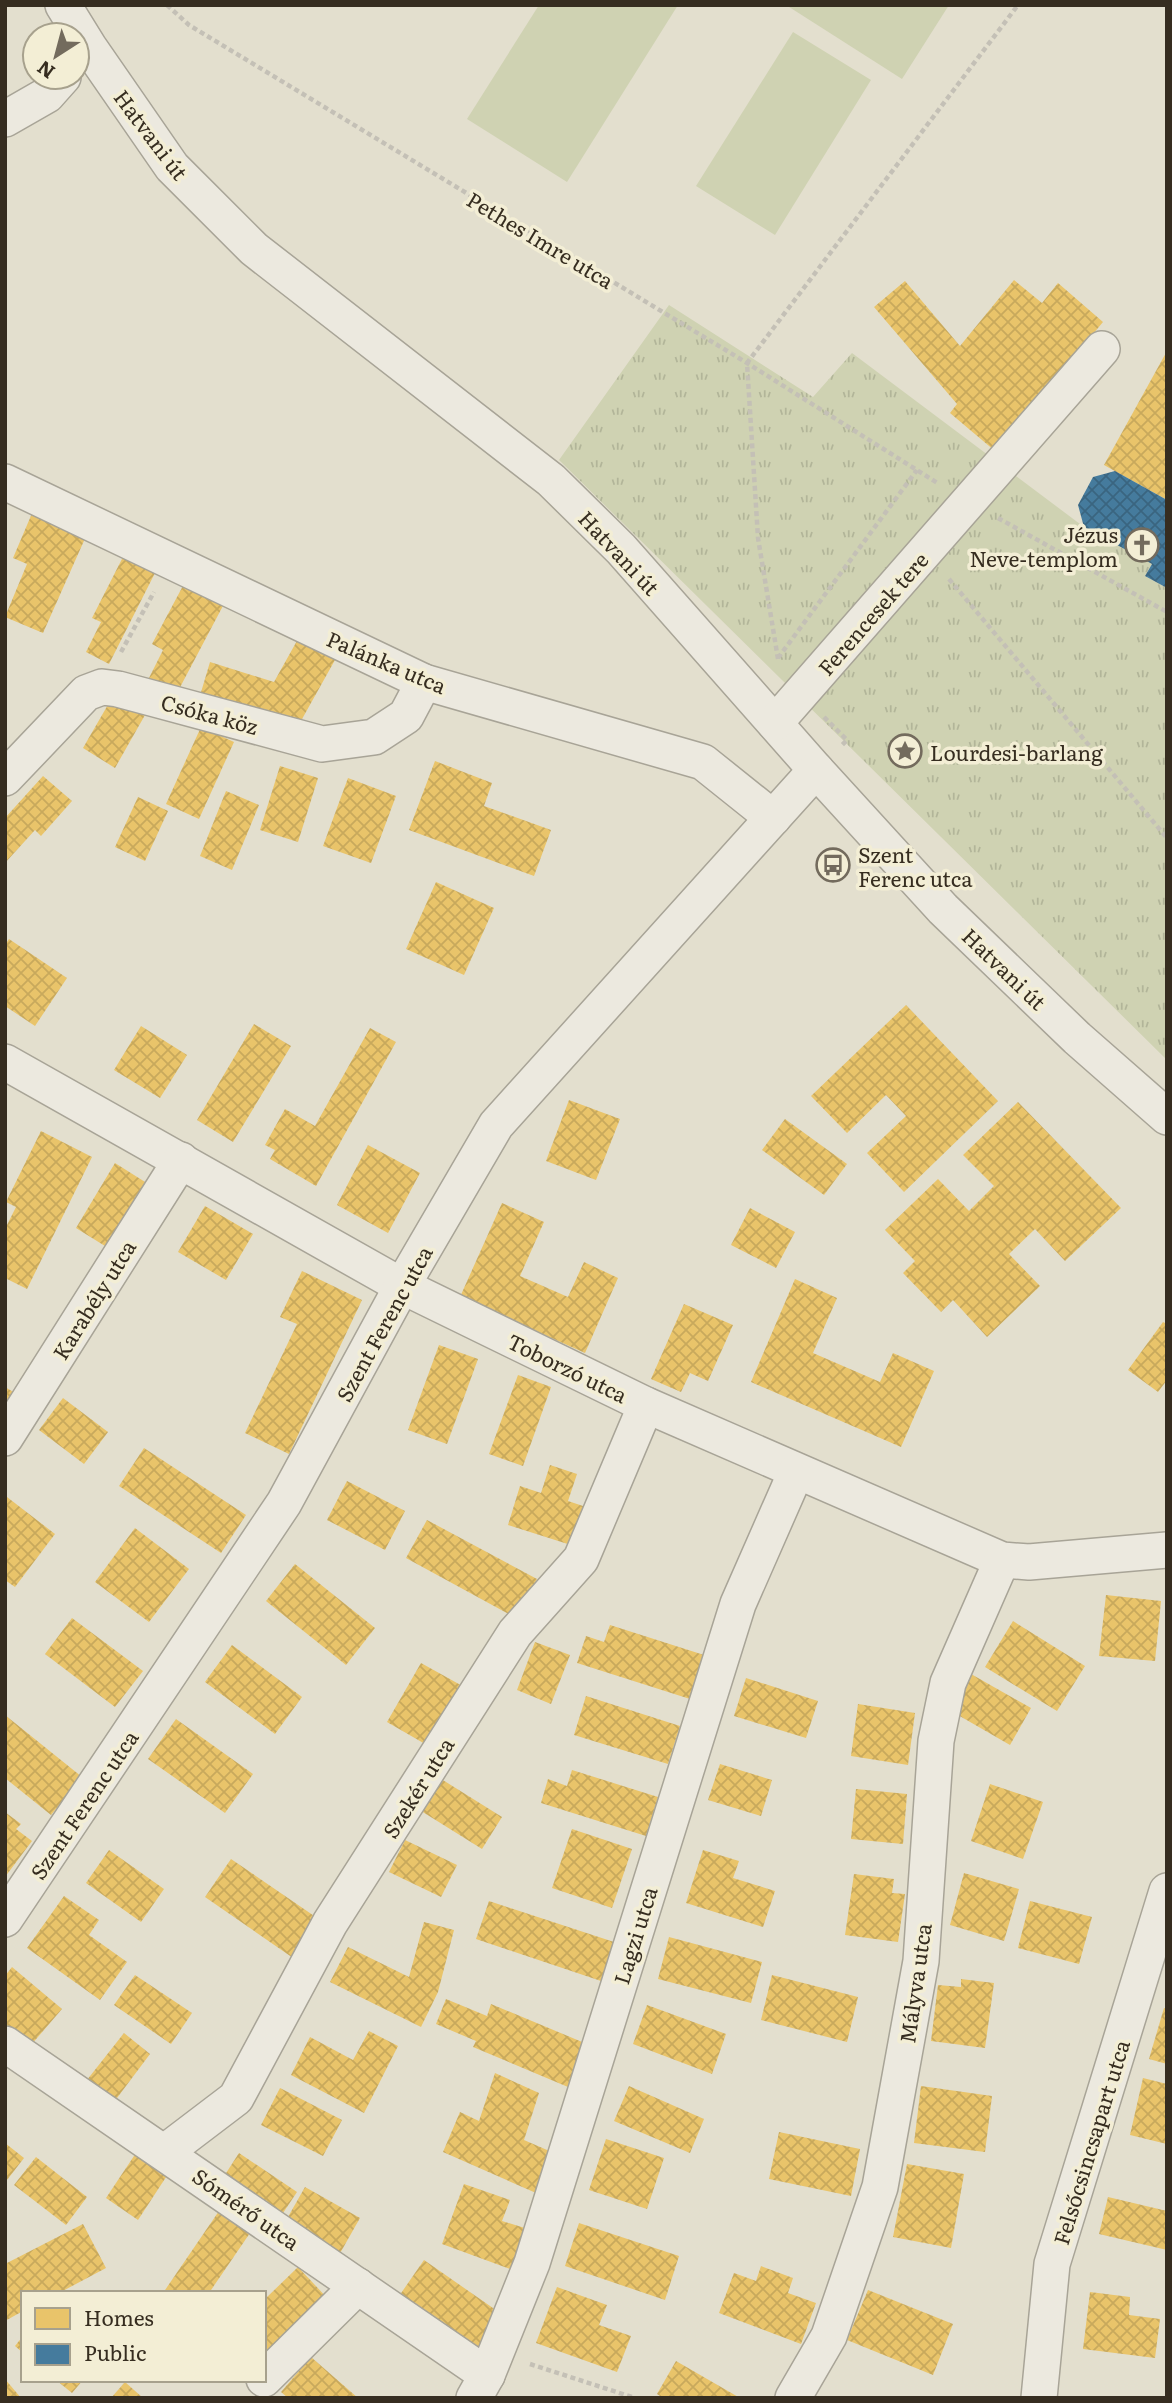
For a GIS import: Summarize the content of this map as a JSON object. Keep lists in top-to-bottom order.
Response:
{
  "streets": {
    "street": [
      "Hatvani út",
      "Ferencesek tere",
      "Palánka utca",
      "Csóka köz",
      "Karabély utca",
      "Szent Ferenc utca",
      "Toborzó utca",
      "Szekér utca",
      "Lagzi utca",
      "Mályva utca",
      "Felsőcsincsapart utca",
      "Sómérő utca"
    ],
    "path": ["Pethes Imre utca"]
  },
  "crossings": [
    ["Hatvani út", "Ferencesek tere"],
    ["Hatvani út", "Szent Ferenc utca"],
    ["Palánka utca", "Csóka köz"],
    ["Palánka utca", "Szent Ferenc utca"],
    ["Karabély utca", "Toborzó utca"],
    ["Szent Ferenc utca", "Toborzó utca"],
    ["Toborzó utca", "Szekér utca"],
    ["Toborzó utca", "Lagzi utca"],
    ["Toborzó utca", "Mályva utca"],
    ["Szekér utca", "Sómérő utca"],
    ["Lagzi utca", "Sómérő utca"]
  ],
  "places": {
    "church": ["Jézus Neve-templom"],
    "place": ["Lourdesi-barlang"],
    "bus stop": ["Szent Ferenc utca"]
  },
  "legend": ["Homes", "Public"],
  "north": "bottom left"
}
